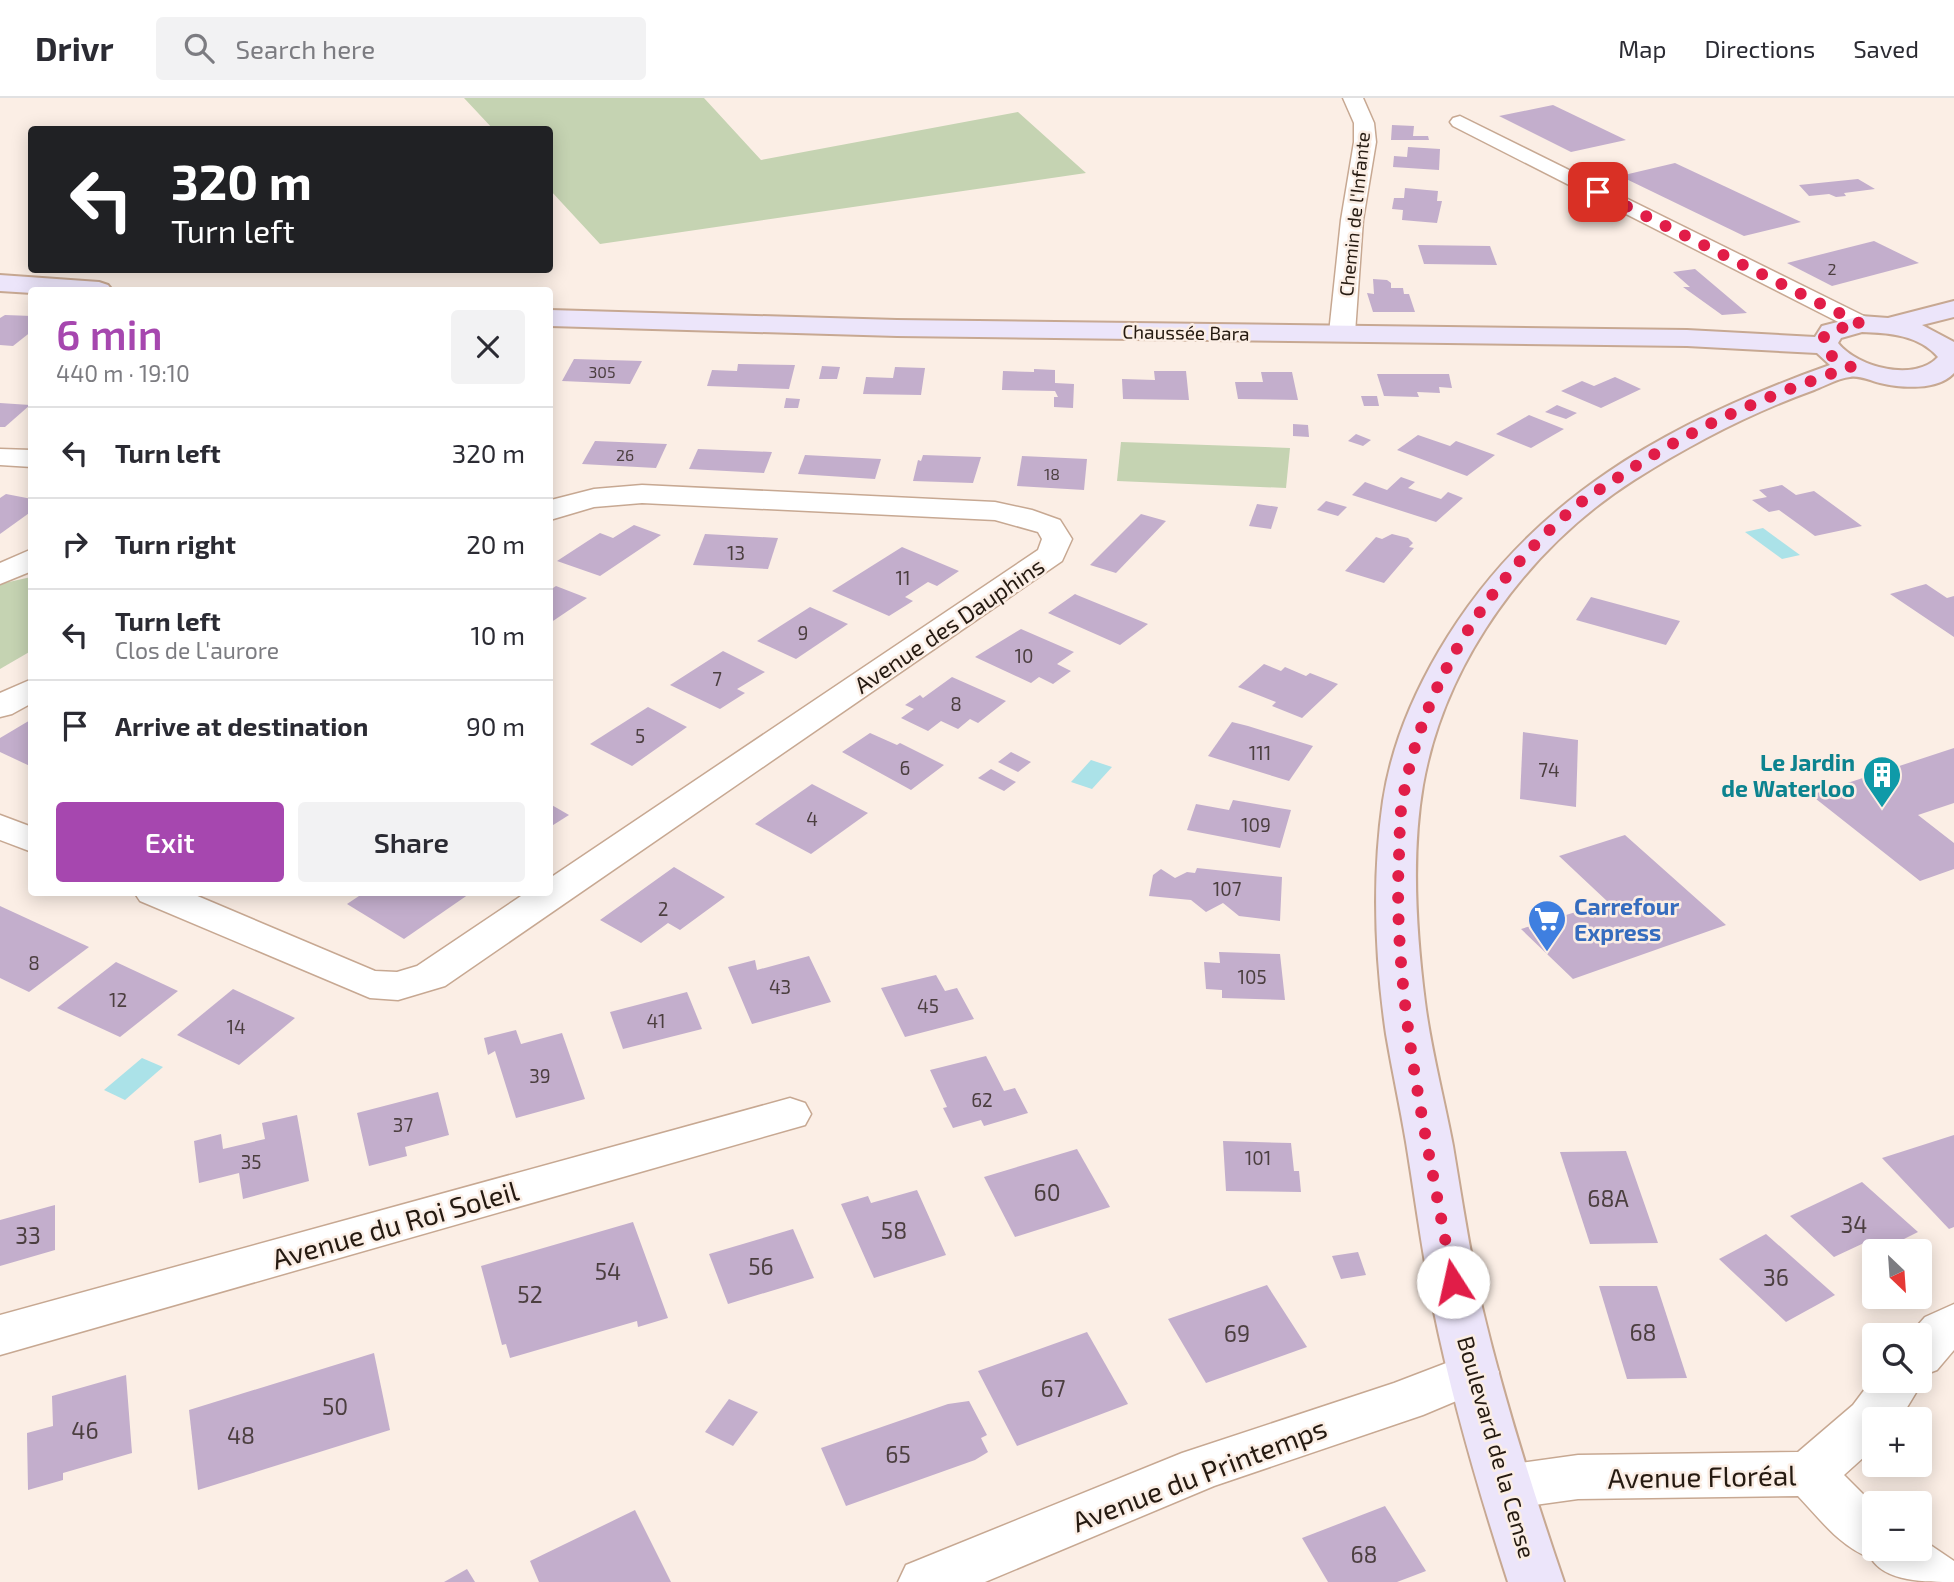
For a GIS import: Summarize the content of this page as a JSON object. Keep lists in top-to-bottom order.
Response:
{
  "streets": {
    "main road": ["Chaussée Bara", "Boulevard de la Cense"],
    "street": [
      "Chemin de l'Infante",
      "Avenue des Dauphins",
      "Avenue du Roi Soleil",
      "Avenue du Printemps",
      "Avenue Floréal"
    ]
  },
  "crossings": [
    ["Chemin de l'Infante", "Chaussée Bara"],
    ["Boulevard de la Cense", "Avenue du Printemps"],
    ["Boulevard de la Cense", "Avenue Floréal"]
  ],
  "places": {
    "building": ["Le Jardin de Waterloo"],
    "supermarket": ["Carrefour Express"]
  },
  "house_numbers": [
    "2",
    "305",
    "26",
    "18",
    "13",
    "11",
    "9",
    "10",
    "7",
    "8",
    "5",
    "111",
    "6",
    "74",
    "4",
    "109",
    "107",
    "2",
    "8",
    "105",
    "43",
    "12",
    "45",
    "41",
    "14",
    "39",
    "62",
    "37",
    "101",
    "35",
    "60",
    "68A",
    "34",
    "58",
    "33",
    "56",
    "54",
    "36",
    "52",
    "68",
    "69",
    "67",
    "50",
    "46",
    "48",
    "65",
    "68"
  ],
  "north": "bottom right",
  "page": {
    "header": "Drivr",
    "search": "Search here",
    "nav": ["Map", "Directions", "Saved"],
    "turn": ["320 m", "Turn left"],
    "heading": ["6 min", "440 m · 19:10"],
    "list": [
      {
        "name": "Turn left",
        "value": "320 m"
      },
      {
        "name": "Turn right",
        "value": "20 m"
      },
      {
        "name": "Turn left",
        "note": "Clos de L'aurore",
        "value": "10 m"
      },
      {
        "name": "Arrive at destination",
        "value": "90 m"
      }
    ],
    "buttons": ["Exit", "Share"],
    "map_buttons": ["+", "−"]
  }
}
